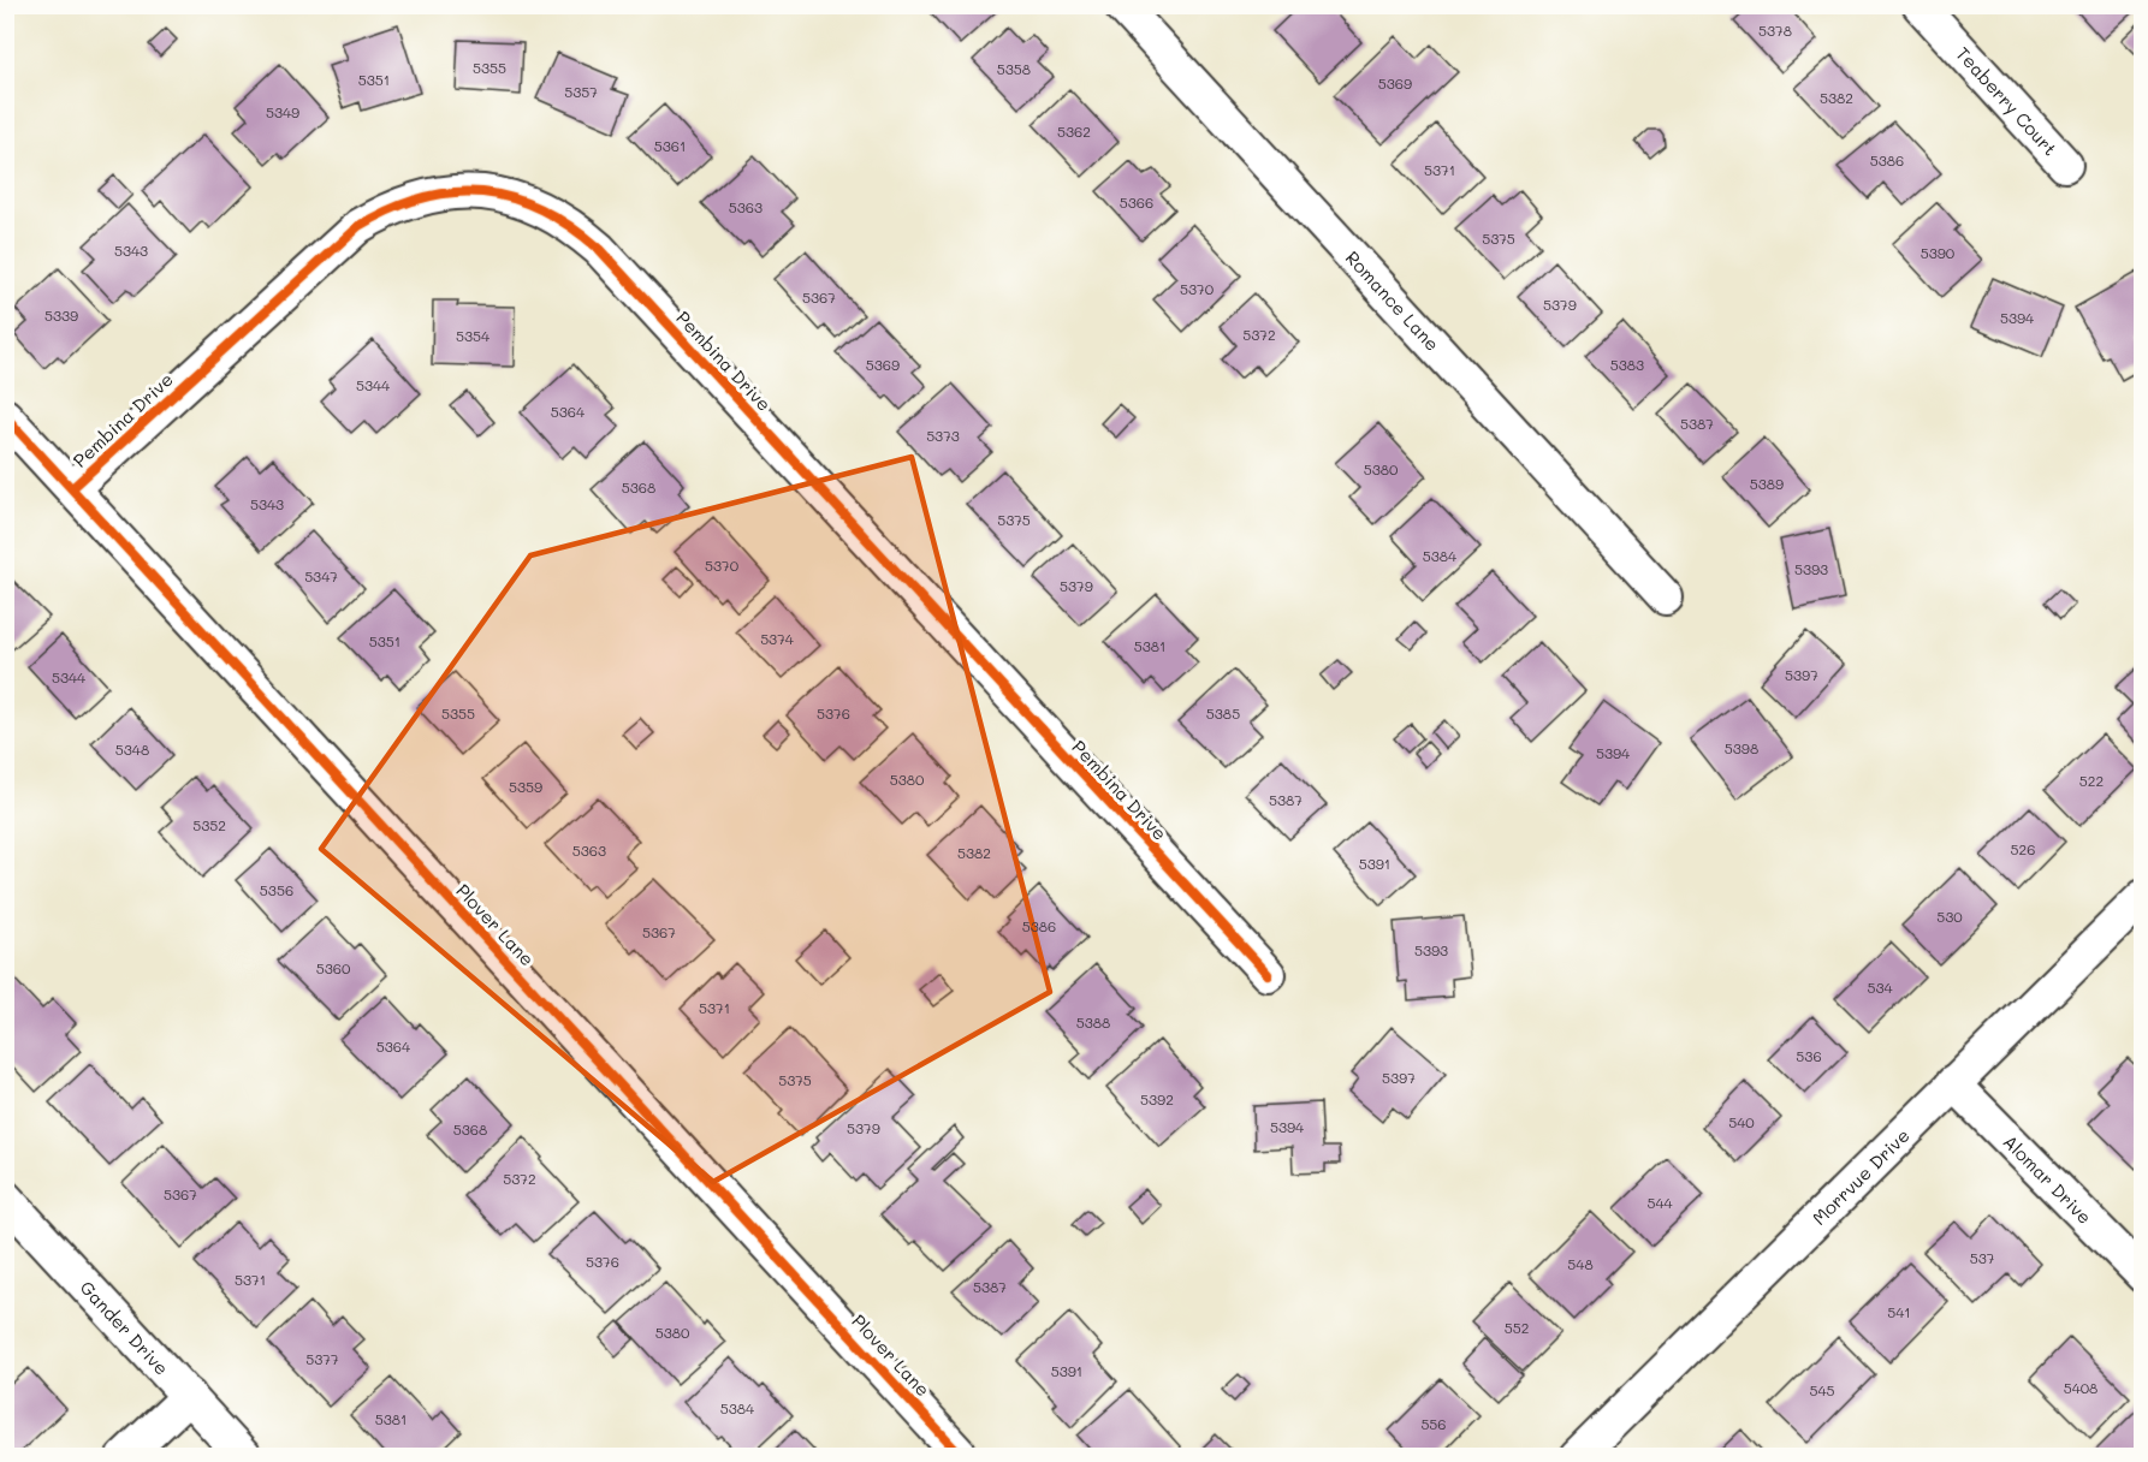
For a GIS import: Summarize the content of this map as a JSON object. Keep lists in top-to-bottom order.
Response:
{
  "streets": {
    "street": [
      "Teaberry Court",
      "Romance Lane",
      "Pembina Drive",
      "Plover Lane",
      "Morrvue Drive",
      "Alomar Drive",
      "Gander Drive"
    ]
  },
  "crossings": [
    ["Pembina Drive", "Plover Lane"],
    ["Morrvue Drive", "Alomar Drive"]
  ],
  "house_numbers": [
    "5378",
    "5355",
    "5358",
    "5351",
    "5369",
    "5357",
    "5382",
    "5349",
    "5362",
    "5361",
    "5386",
    "5371",
    "5366",
    "5363",
    "5375",
    "5343",
    "5390",
    "5370",
    "5367",
    "5379",
    "5339",
    "5394",
    "5372",
    "5354",
    "5369",
    "5383",
    "5344",
    "5364",
    "5387",
    "5373",
    "5380",
    "5389",
    "5368",
    "5343",
    "5375",
    "5384",
    "5370",
    "5393",
    "5347",
    "5379",
    "5374",
    "5351",
    "5381",
    "5397",
    "5344",
    "5355",
    "5376",
    "5385",
    "5398",
    "5348",
    "5394",
    "5380",
    "522",
    "5359",
    "5387",
    "5352",
    "526",
    "5363",
    "5382",
    "5391",
    "5356",
    "530",
    "5386",
    "5367",
    "5393",
    "5360",
    "534",
    "5371",
    "5388",
    "5364",
    "536",
    "5397",
    "5375",
    "5392",
    "540",
    "5394",
    "5379",
    "5368",
    "5372",
    "5367",
    "544",
    "537",
    "5376",
    "548",
    "5371",
    "5387",
    "541",
    "552",
    "5380",
    "5377",
    "5391",
    "5408",
    "545",
    "5384",
    "5381",
    "556"
  ]
}
